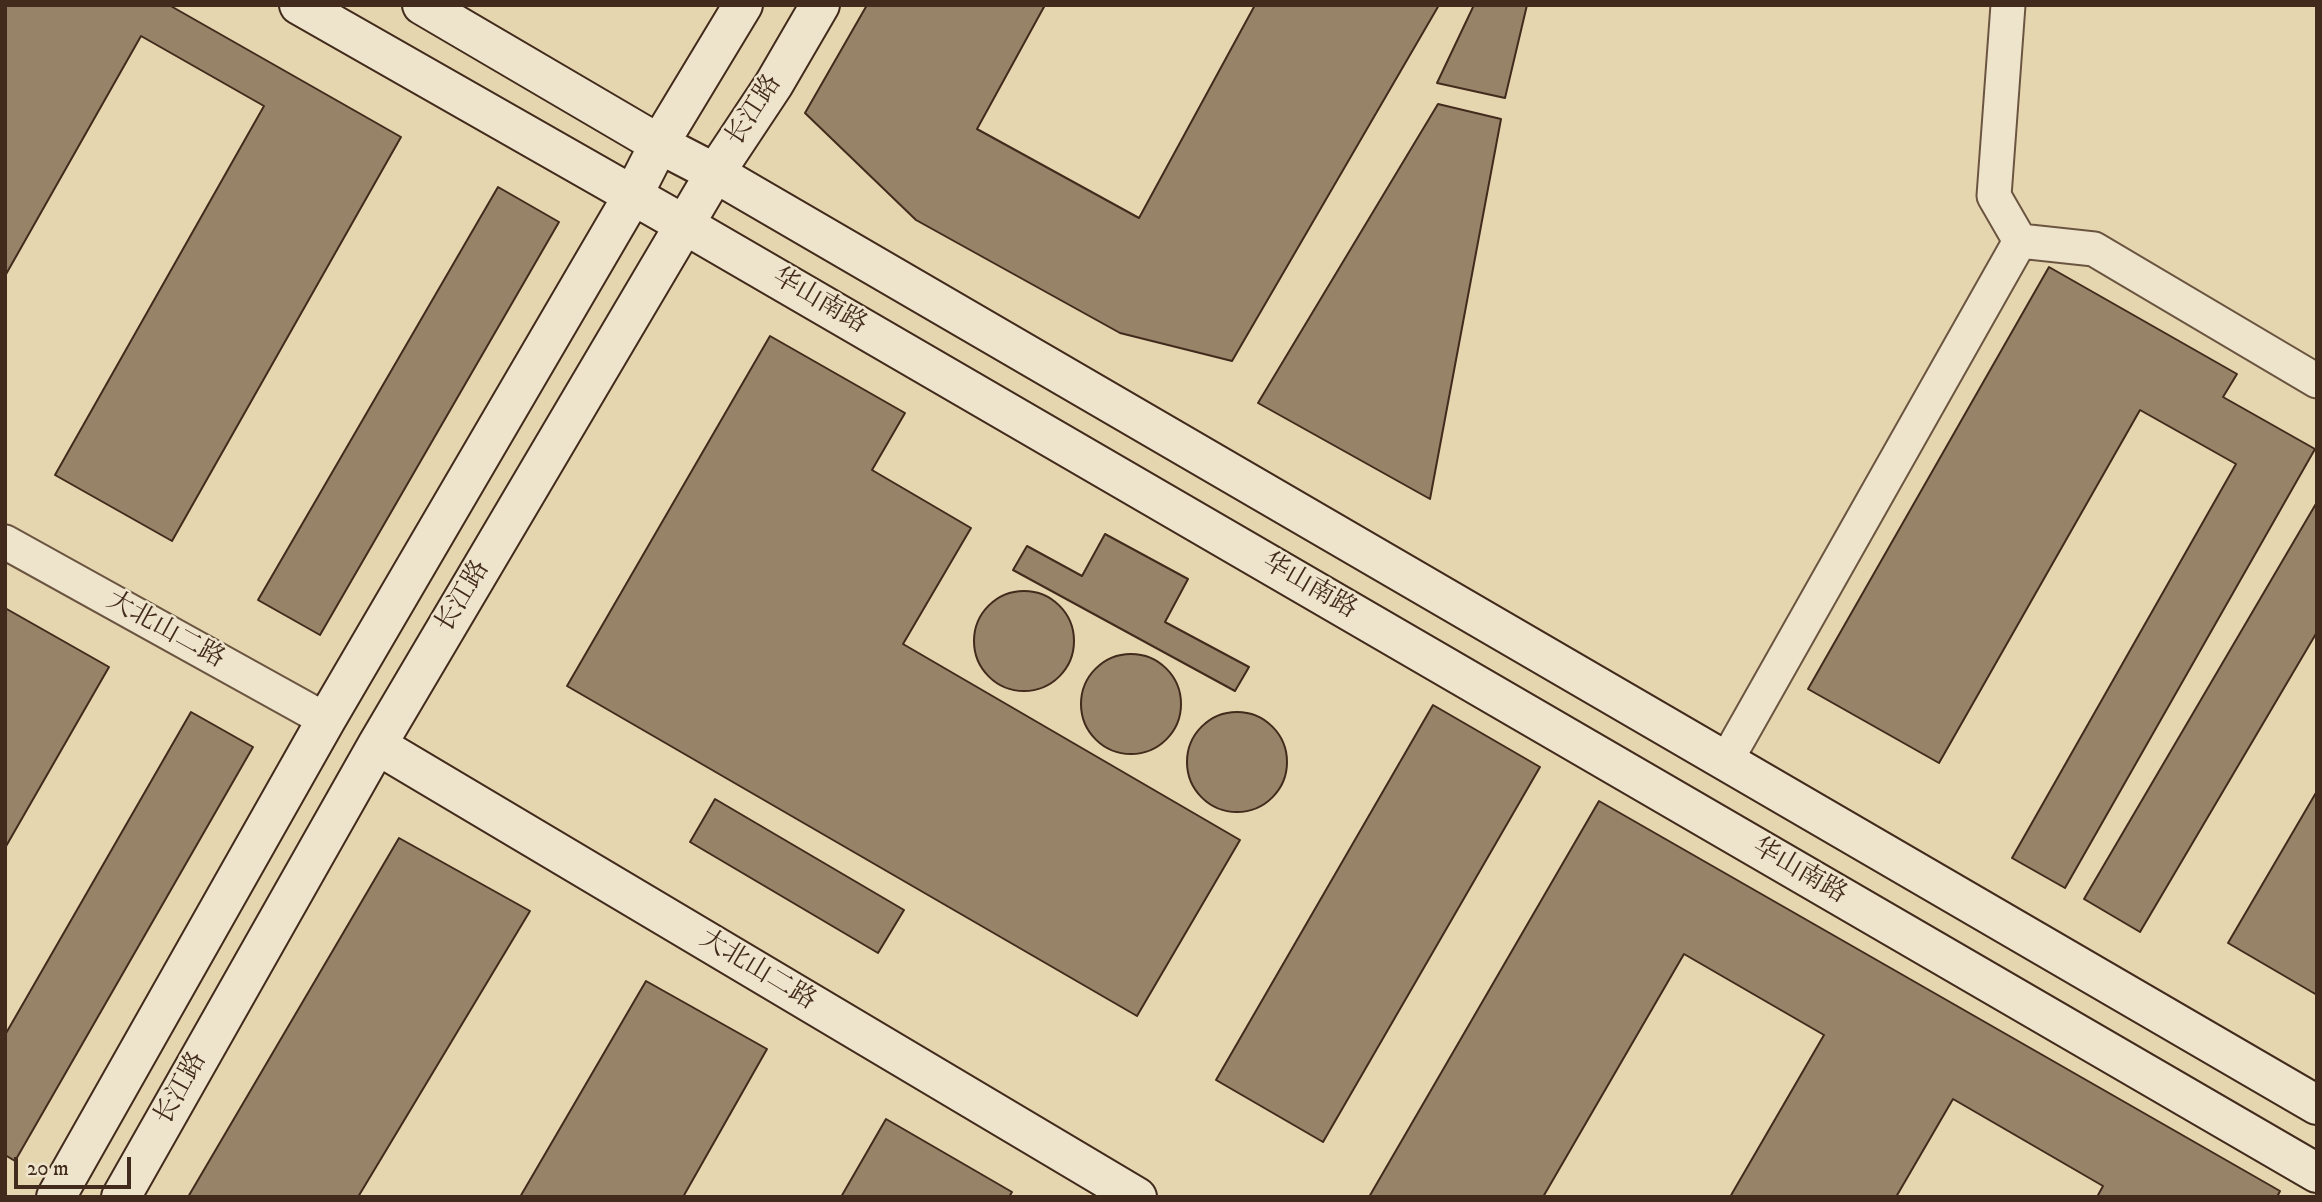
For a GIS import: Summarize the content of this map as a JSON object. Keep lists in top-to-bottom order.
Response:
{
  "streets": {
    "street": ["长江路", "华山南路", "大北山二路"]
  },
  "crossings": [
    ["长江路", "华山南路"],
    ["长江路", "大北山二路"]
  ],
  "scale_bar": "20 m"
}
